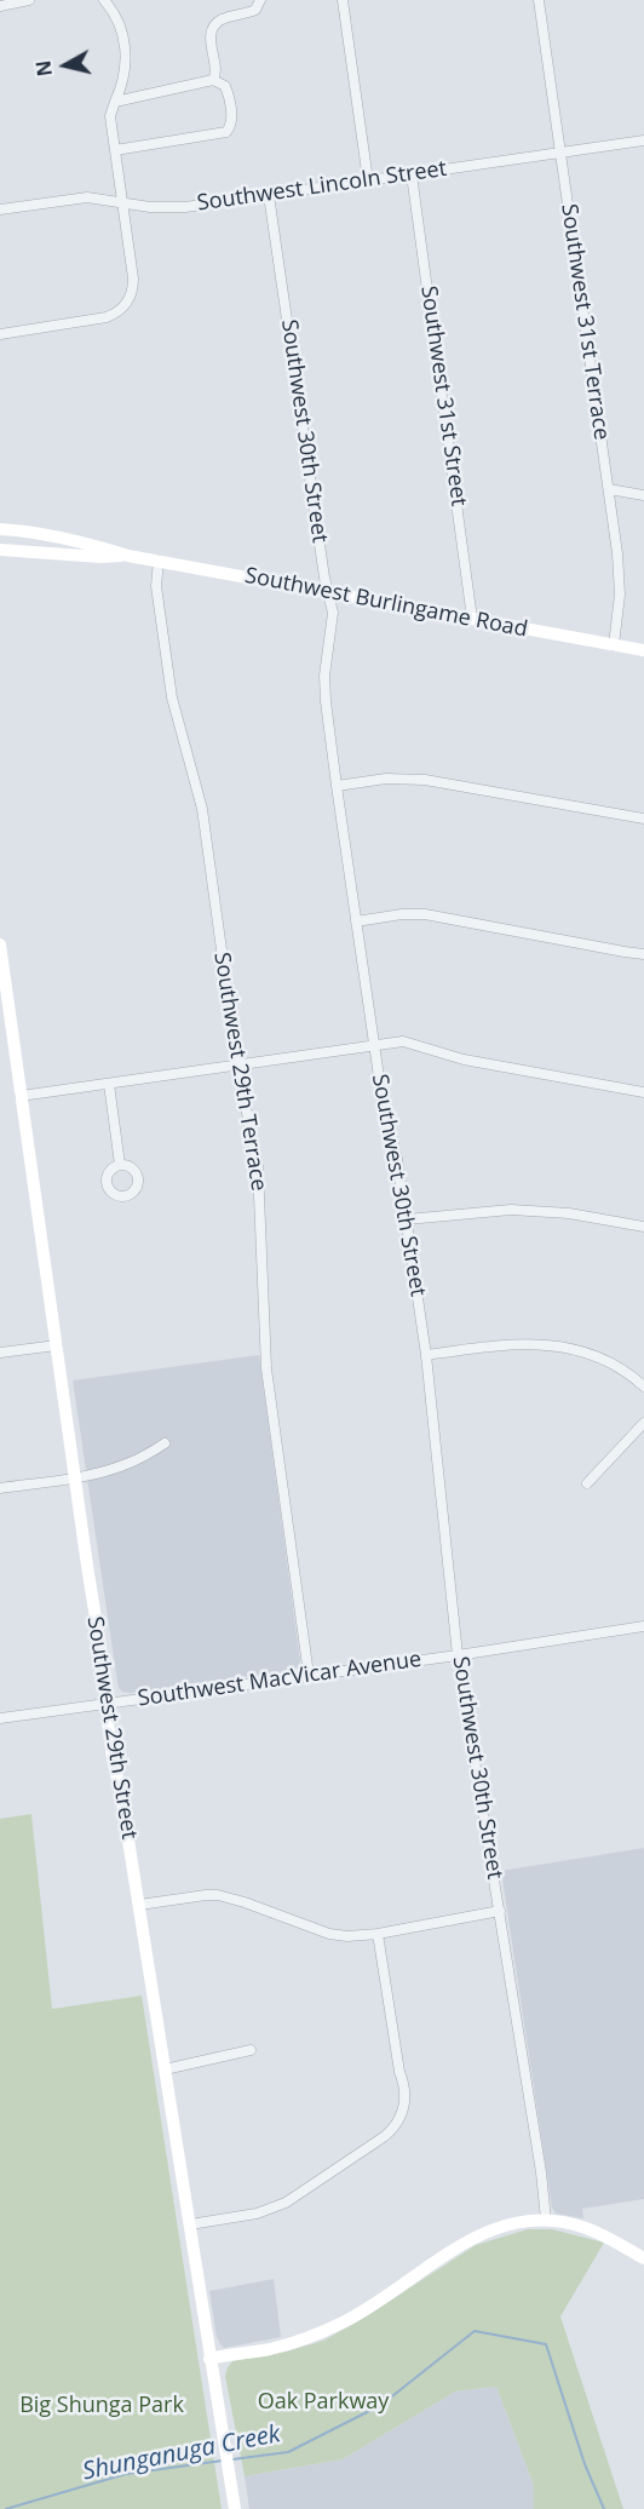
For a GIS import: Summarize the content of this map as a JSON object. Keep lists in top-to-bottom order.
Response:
{
  "streets": {
    "main road": ["Southwest Burlingame Road", "Southwest 29th Street"],
    "street": [
      "Southwest Lincoln Street",
      "Southwest 31st Terrace",
      "Southwest 31st Street",
      "Southwest 30th Street",
      "Southwest 29th Terrace",
      "Southwest MacVicar Avenue"
    ]
  },
  "crossings": [
    ["Southwest Lincoln Street", "Southwest 31st Terrace"],
    ["Southwest Lincoln Street", "Southwest 31st Street"],
    ["Southwest Lincoln Street", "Southwest 30th Street"],
    ["Southwest 31st Terrace", "Southwest Burlingame Road"],
    ["Southwest 31st Street", "Southwest Burlingame Road"],
    ["Southwest 30th Street", "Southwest Burlingame Road"],
    ["Southwest 30th Street", "Southwest MacVicar Avenue"],
    ["Southwest Burlingame Road", "Southwest 29th Terrace"],
    ["Southwest 29th Terrace", "Southwest MacVicar Avenue"],
    ["Southwest MacVicar Avenue", "Southwest 29th Street"]
  ],
  "water": ["Shunganuga Creek"],
  "parks": ["Oak Parkway", "Big Shunga Park"],
  "north": "left"
}
